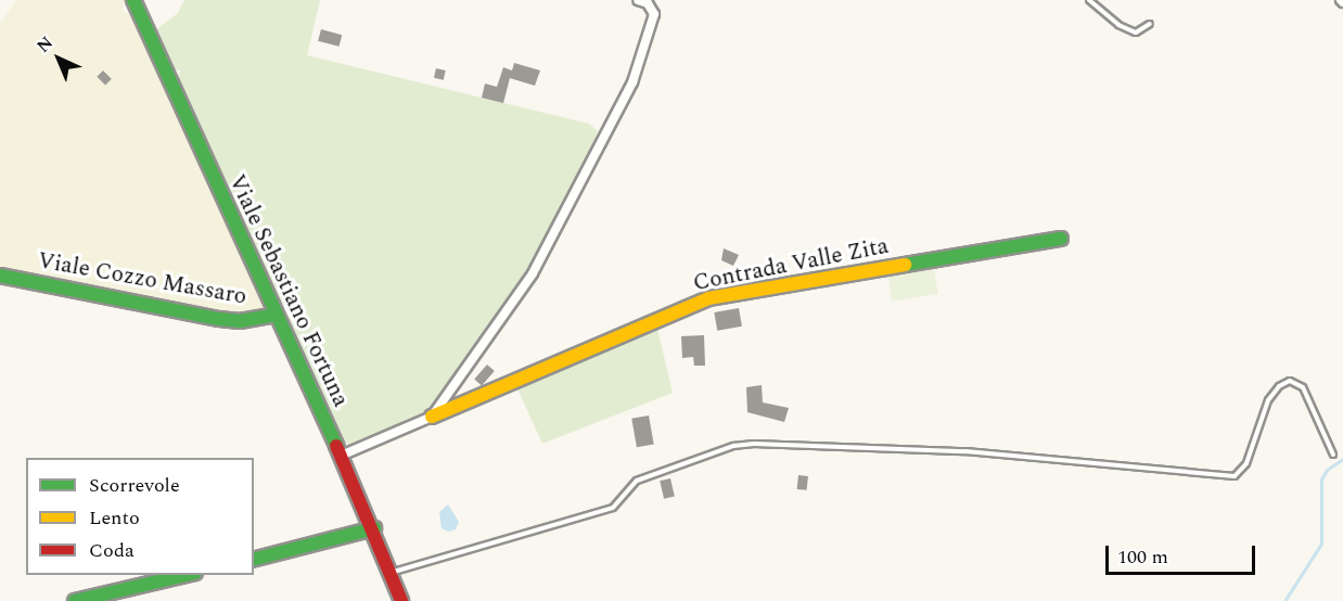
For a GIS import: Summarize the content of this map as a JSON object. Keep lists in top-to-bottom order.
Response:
{
  "streets": {
    "street": ["Contrada Valle Zita", "Viale Cozzo Massaro", "Viale Sebastiano Fortuna"]
  },
  "crossings": [
    ["Contrada Valle Zita", "Viale Sebastiano Fortuna"],
    ["Viale Cozzo Massaro", "Viale Sebastiano Fortuna"]
  ],
  "legend": ["Scorrevole", "Lento", "Coda"],
  "scale_bar": "100 m",
  "north": "top left"
}
